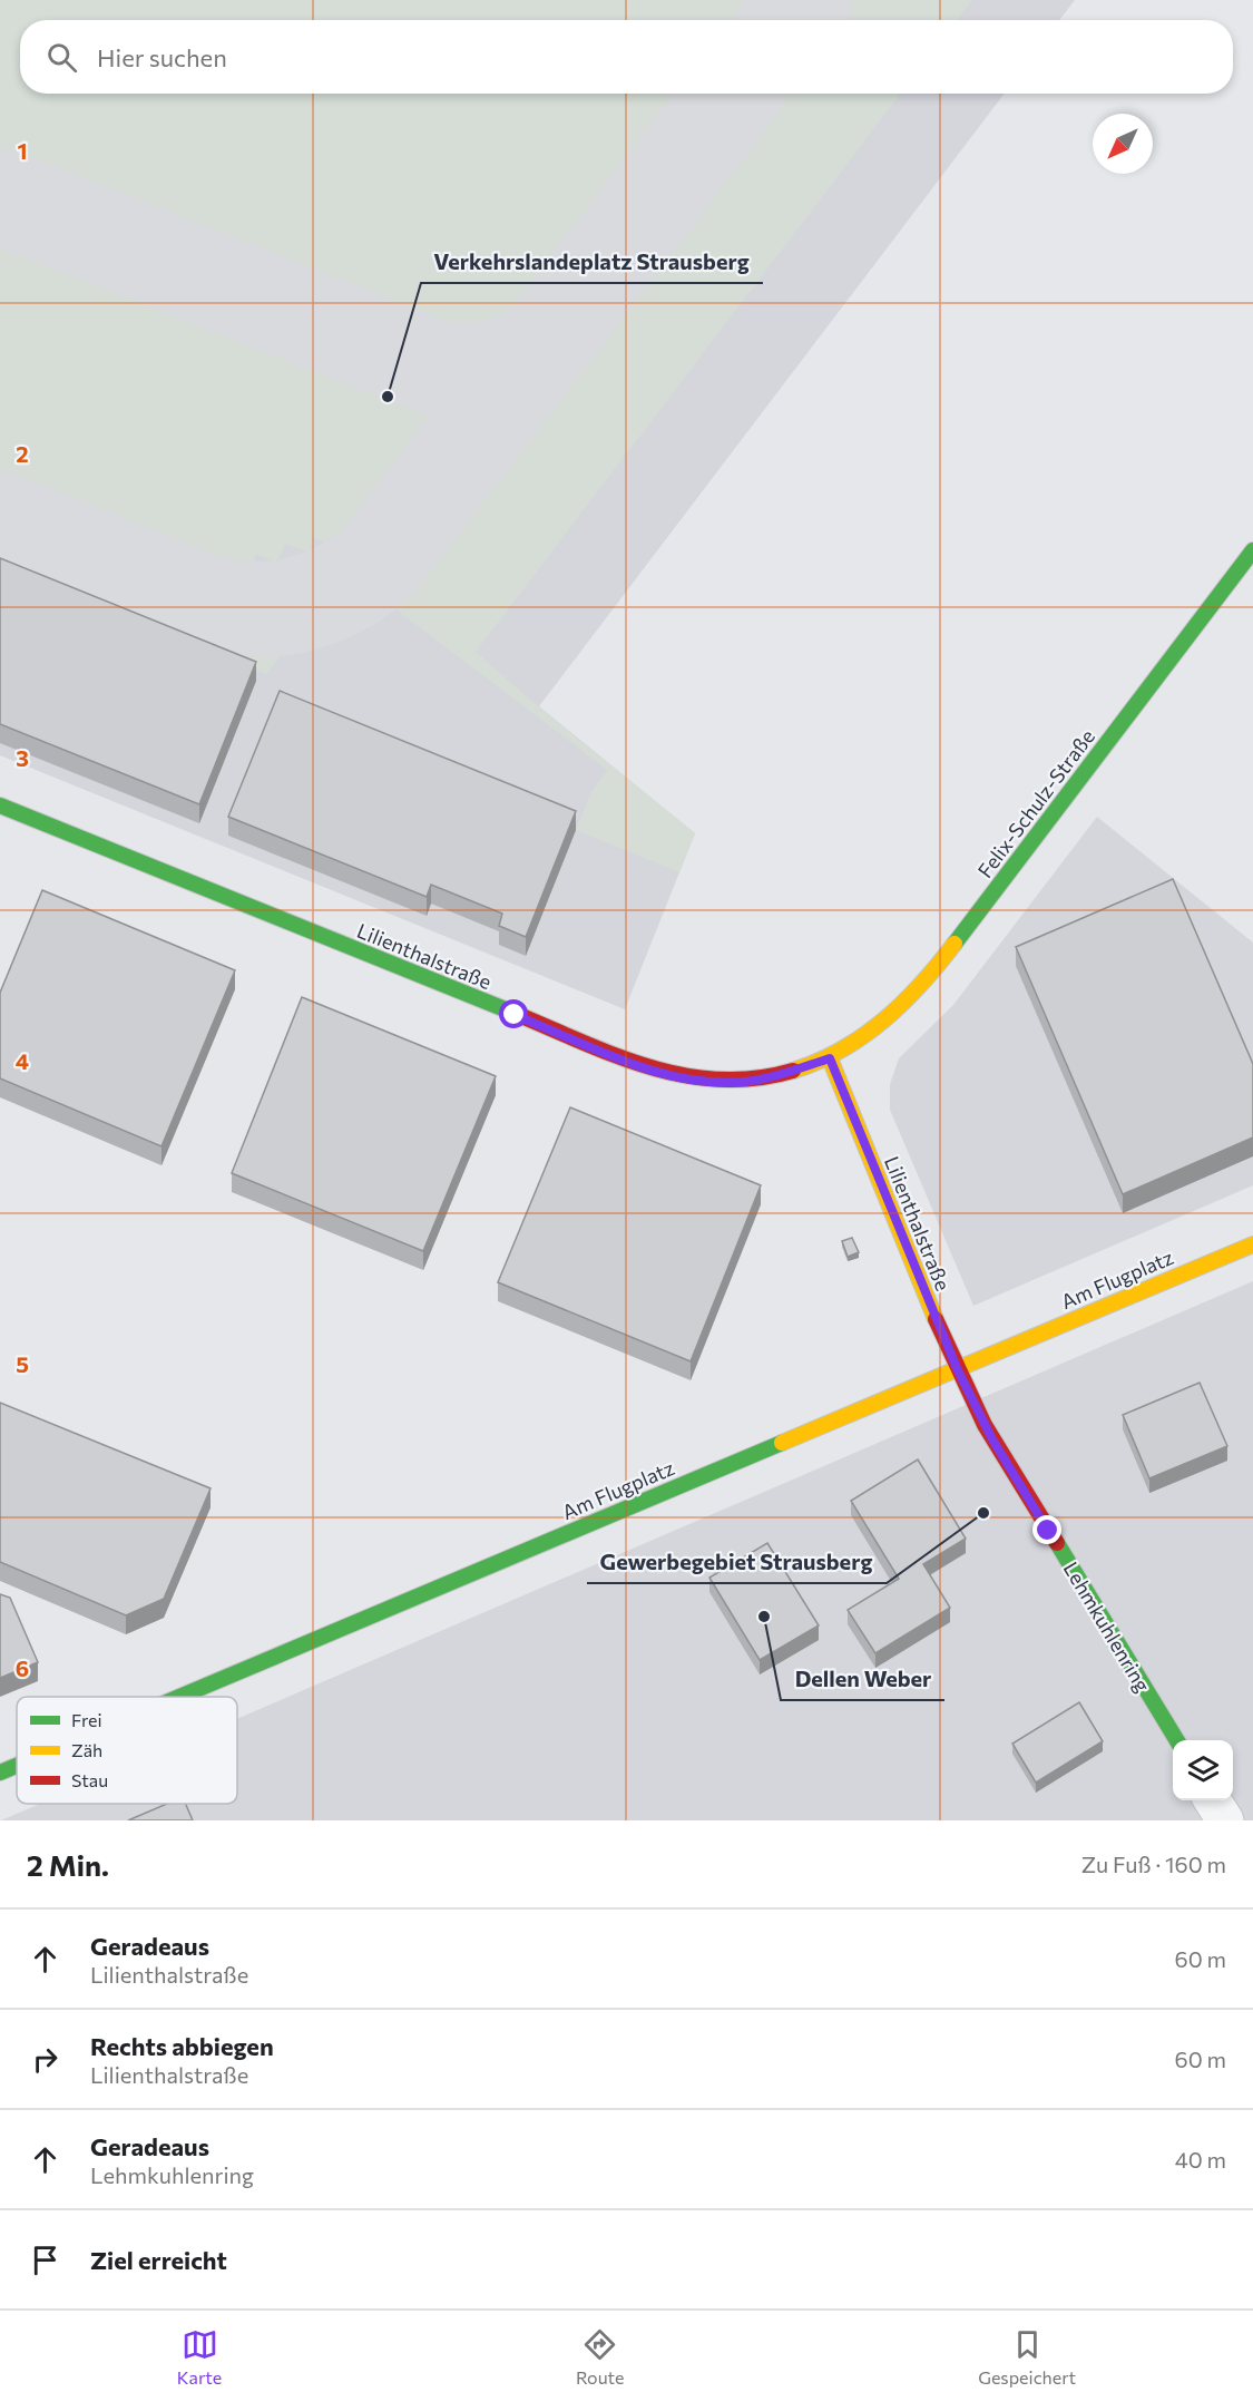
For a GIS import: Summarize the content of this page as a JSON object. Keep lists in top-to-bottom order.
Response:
{
  "streets": {
    "street": [
      "Felix-Schulz-Straße",
      "Lilienthalstraße",
      "Am Flugplatz",
      "Lehmkuhlenring"
    ]
  },
  "crossings": [
    ["Felix-Schulz-Straße", "Lilienthalstraße"],
    ["Lilienthalstraße", "Am Flugplatz"],
    ["Lilienthalstraße", "Lehmkuhlenring"],
    ["Am Flugplatz", "Lehmkuhlenring"]
  ],
  "places": ["Verkehrslandeplatz Strausberg", "Gewerbegebiet Strausberg", "Dellen Weber"],
  "legend": ["Frei", "Zäh", "Stau"],
  "north": "bottom left",
  "page": {
    "search": "Hier suchen",
    "heading": ["2 Min.", "Zu Fuß · 160 m"],
    "list": [
      ["Geradeaus", "Lilienthalstraße", "60 m"],
      ["Rechts abbiegen", "Lilienthalstraße", "60 m"],
      ["Geradeaus", "Lehmkuhlenring", "40 m"],
      "Ziel erreicht"
    ],
    "nav": ["Karte", "Route", "Gespeichert"]
  },
  "grid": {
    "rows": [
      "1",
      "2",
      "3",
      "4",
      "5",
      "6"
    ]
  }
}
